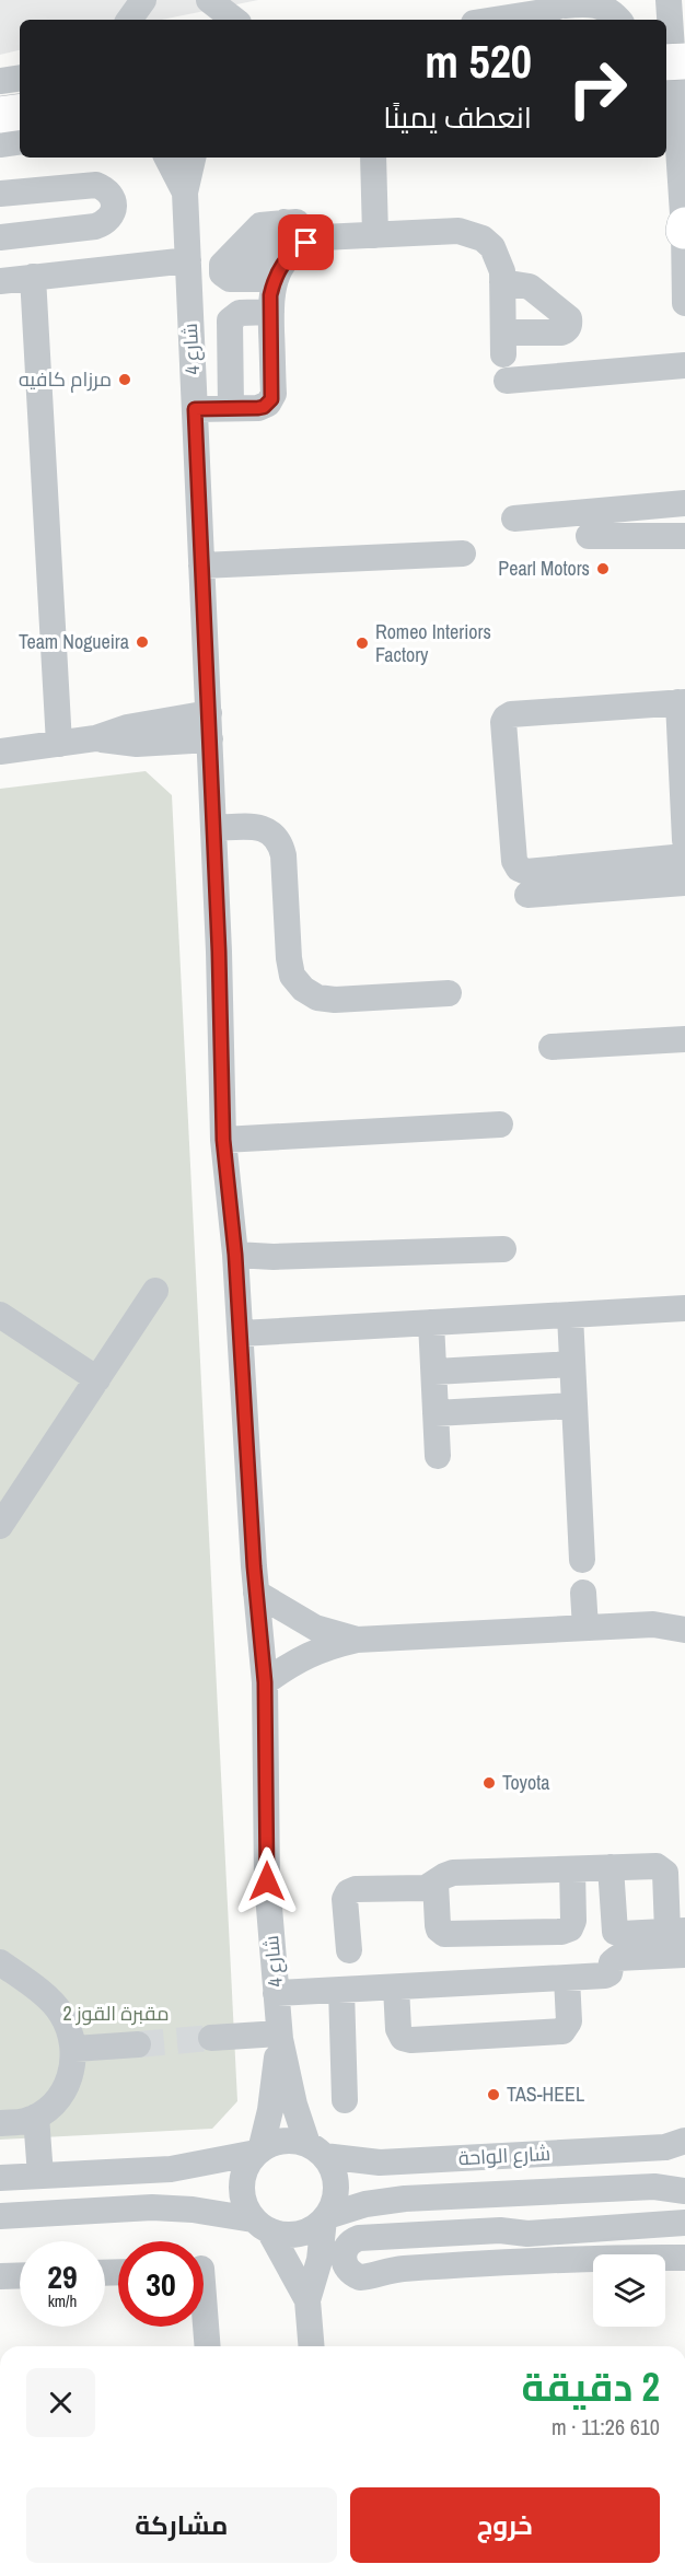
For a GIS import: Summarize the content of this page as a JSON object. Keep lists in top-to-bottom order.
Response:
{
  "streets": {
    "street": ["شارع 4", "شارع الواحة"]
  },
  "crossings": [
    ["شارع 4", "شارع الواحة"]
  ],
  "parks": ["مقبرة القوز 2"],
  "places": [
    "مرزام كافيه",
    "Pearl Motors",
    "Team Nogueira",
    "Romeo Interiors Factory",
    "Toyota",
    "TAS-HEEL"
  ],
  "page": {
    "turn": ["520 m", "انعطف يمينًا"],
    "speed": "29 km/h",
    "limit": "30",
    "heading": ["2 دقيقة", "610 m · 11:26"],
    "buttons": ["خروج", "مشاركة"]
  }
}
